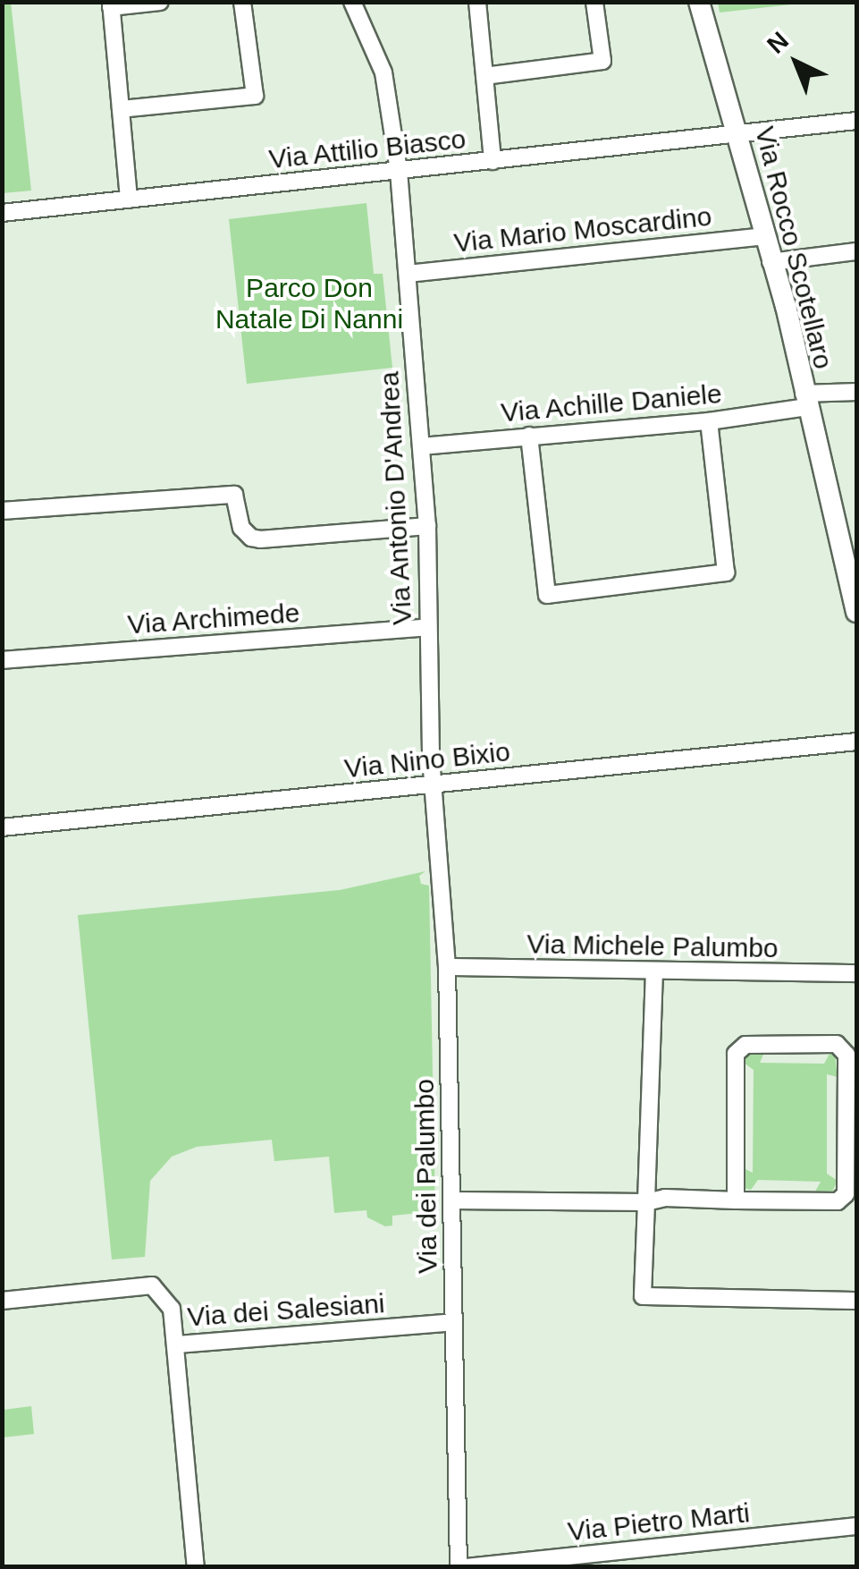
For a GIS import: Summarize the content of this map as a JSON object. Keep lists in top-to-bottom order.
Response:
{
  "streets": {
    "street": [
      "Via Attilio Biasco",
      "Via Mario Moscardino",
      "Via Rocco Scotellaro",
      "Via Achille Daniele",
      "Via Antonio D'Andrea",
      "Via Archimede",
      "Via Nino Bixio",
      "Via Michele Palumbo",
      "Via dei Palumbo",
      "Via dei Salesiani",
      "Via Pietro Marti"
    ]
  },
  "crossings": [
    ["Via Attilio Biasco", "Via Rocco Scotellaro"],
    ["Via Attilio Biasco", "Via Antonio D'Andrea"],
    ["Via Mario Moscardino", "Via Rocco Scotellaro"],
    ["Via Mario Moscardino", "Via Antonio D'Andrea"],
    ["Via Rocco Scotellaro", "Via Achille Daniele"],
    ["Via Achille Daniele", "Via Antonio D'Andrea"],
    ["Via Antonio D'Andrea", "Via Archimede"],
    ["Via Antonio D'Andrea", "Via Nino Bixio"],
    ["Via Antonio D'Andrea", "Via dei Palumbo"],
    ["Via Nino Bixio", "Via dei Palumbo"],
    ["Via Michele Palumbo", "Via dei Palumbo"],
    ["Via dei Palumbo", "Via dei Salesiani"]
  ],
  "parks": ["Parco Don Natale Di Nanni"],
  "north": "top left"
}
